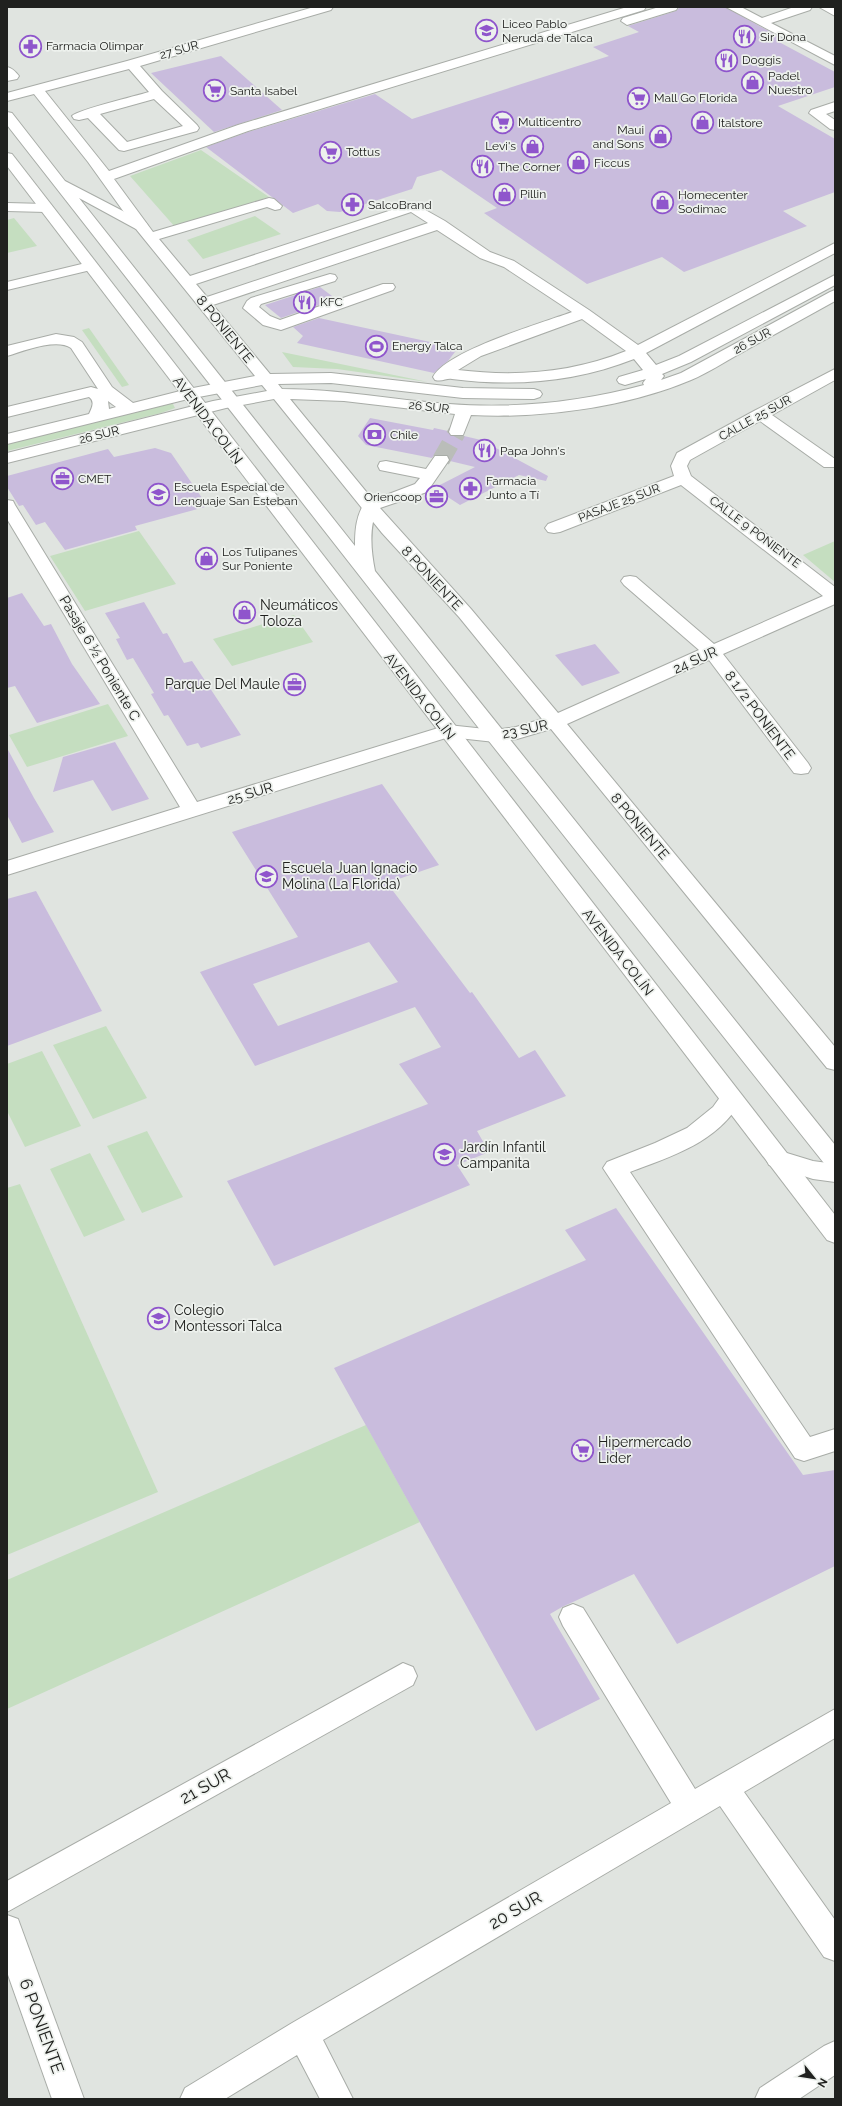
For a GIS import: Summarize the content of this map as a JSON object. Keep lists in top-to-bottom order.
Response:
{
  "streets": {
    "street": [
      "27 SUR",
      "8 PONIENTE",
      "26 SUR",
      "CALLE 25 SUR",
      "AVENIDA COLÍN",
      "PASAJE 25 SUR",
      "CALLE 9 PONIENTE",
      "Pasaje 6 ½ Poniente C",
      "24 SUR",
      "8 1/2 PONIENTE",
      "23 SUR",
      "25 SUR",
      "21 SUR",
      "20 SUR",
      "6 PONIENTE"
    ]
  },
  "crossings": [
    ["27 SUR", "8 PONIENTE"],
    ["8 PONIENTE", "26 SUR"],
    ["8 PONIENTE", "24 SUR"],
    ["8 PONIENTE", "23 SUR"],
    ["26 SUR", "AVENIDA COLÍN"],
    ["CALLE 25 SUR", "PASAJE 25 SUR"],
    ["CALLE 25 SUR", "CALLE 9 PONIENTE"],
    ["AVENIDA COLÍN", "23 SUR"],
    ["AVENIDA COLÍN", "25 SUR"],
    ["PASAJE 25 SUR", "CALLE 9 PONIENTE"],
    ["CALLE 9 PONIENTE", "24 SUR"],
    ["Pasaje 6 ½ Poniente C", "25 SUR"],
    ["24 SUR", "8 1/2 PONIENTE"],
    ["24 SUR", "23 SUR"],
    ["23 SUR", "25 SUR"]
  ],
  "places": {
    "school or university": [
      "Liceo Pablo Neruda de Talca",
      "Escuela Especial de Lenguaje San Esteban",
      "Escuela Juan Ignacio Molina (La Florida)",
      "Jardín Infantil Campanita",
      "Colegio Montessori Talca"
    ],
    "restaurant": [
      "Sir Dona",
      "Doggis",
      "The Corner",
      "KFC",
      "Papa John's"
    ],
    "pharmacy": ["Farmacia Olimpar", "SalcoBrand", "Farmacia Junto a Tí"],
    "shop": [
      "Padel Nuestro",
      "Italstore",
      "Maui and Sons",
      "Levi's",
      "Ficcus",
      "Pillin",
      "Homecenter Sodimac",
      "Los Tulipanes Sur Poniente",
      "Neumáticos Toloza"
    ],
    "supermarket": [
      "Santa Isabel",
      "Mall Go Florida",
      "Multicentro",
      "Tottus",
      "Hipermercado Lider"
    ],
    "sports": ["Energy Talca"],
    "bank": ["Chile"],
    "office": ["CMET", "Oriencoop", "Parque Del Maule"]
  },
  "north": "bottom right"
}
